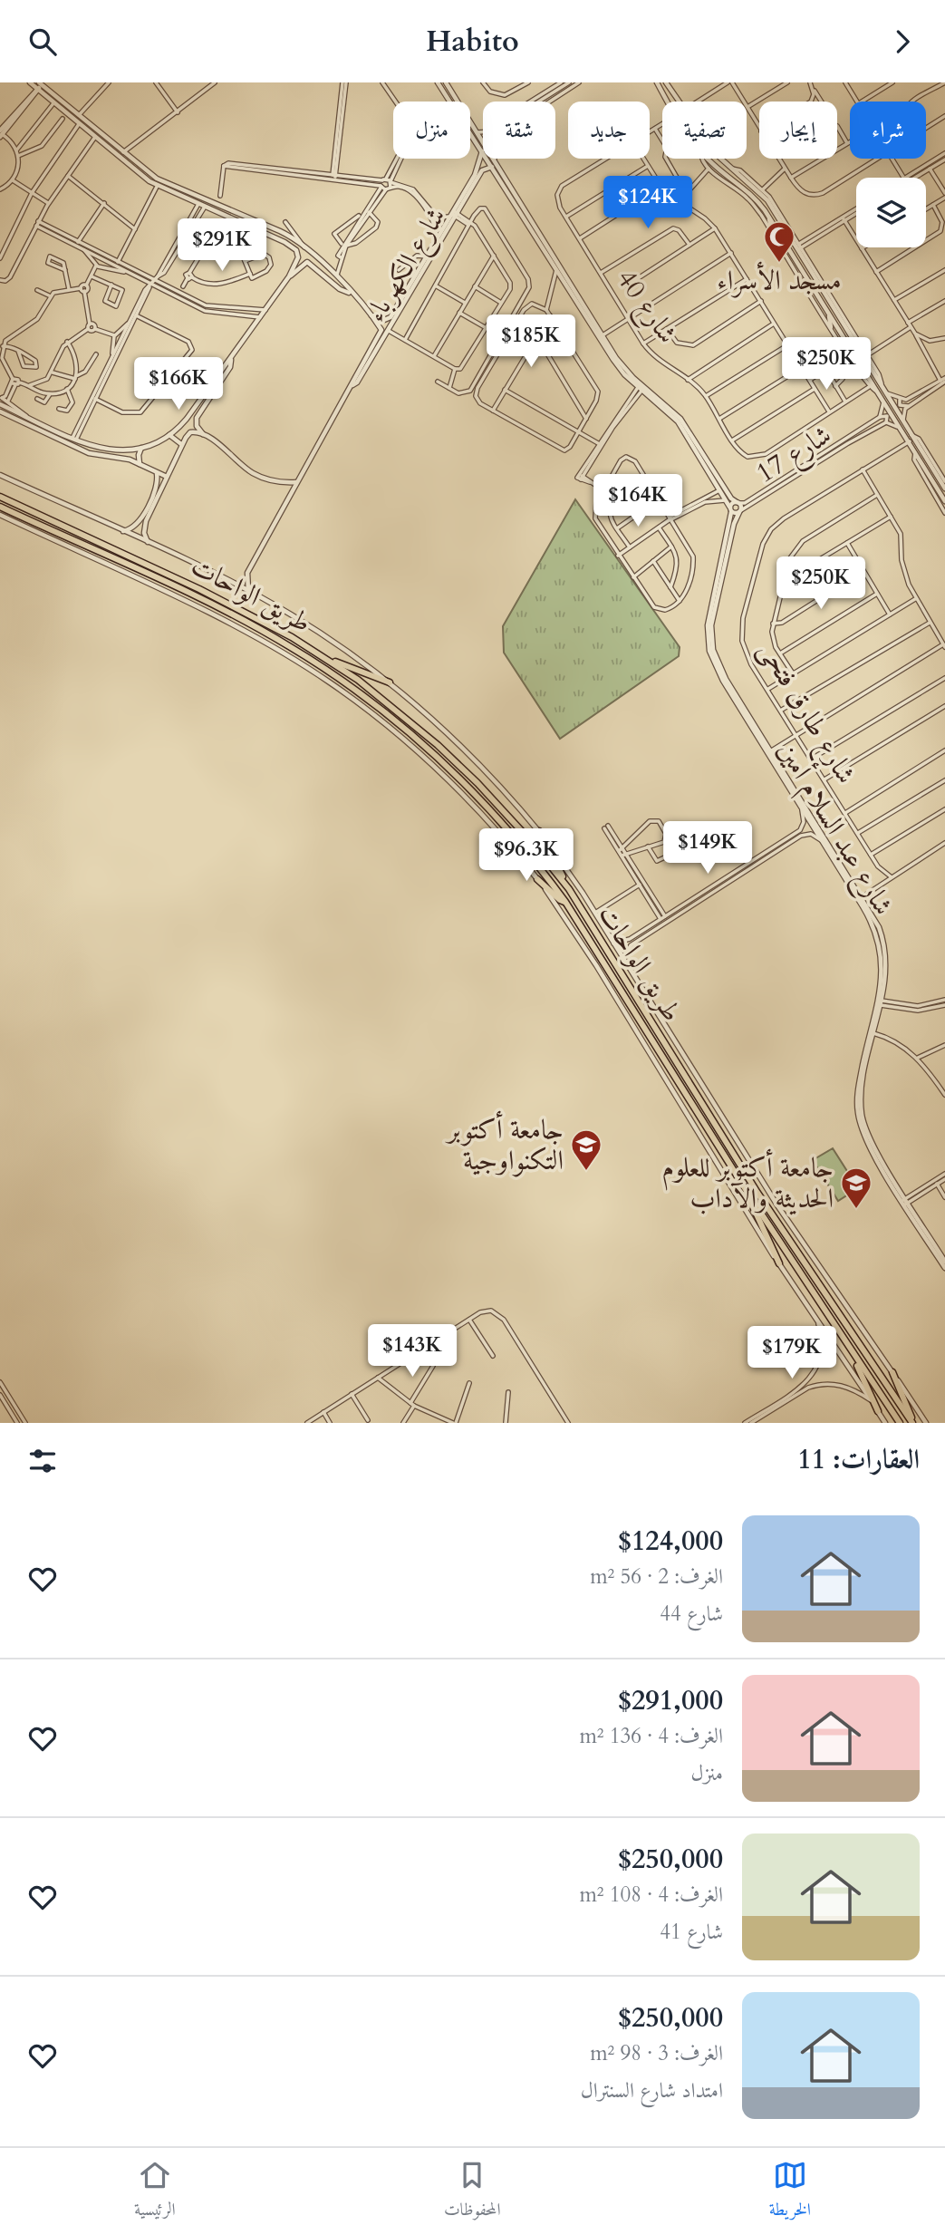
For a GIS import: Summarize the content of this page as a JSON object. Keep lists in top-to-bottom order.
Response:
{
  "streets": {
    "highway": ["طريق الواحات"],
    "street": [
      "شارع الكهرباء",
      "شارع 40",
      "شارع 17",
      "شارع طارق فتحى",
      "شارع عبد السلام أمين"
    ]
  },
  "crossings": [
    ["شارع الكهرباء", "شارع عبد السلام أمين"],
    ["شارع 17", "شارع عبد السلام أمين"]
  ],
  "places": {
    "mosque": ["مسجد الأسراء"],
    "school or university": ["جامعة أكتوبر التكنواوجية", "جامعة أكتوبر للعلوم الحديثة والآداب"]
  },
  "page": {
    "header": "Habito",
    "chip": [
      "شراء",
      "إيجار",
      "تصفية",
      "جديد",
      "شقة",
      "منزل"
    ],
    "price": [
      "$124K",
      "$291K",
      "$185K",
      "$250K",
      "$166K",
      "$164K",
      "$250K",
      "$149K",
      "$96.3K",
      "$143K",
      "$179K"
    ],
    "heading": "العقارات: 11",
    "list": [
      {
        "name": "$124,000",
        "note": "الغرف: 2 · 56 m² · شارع 44"
      },
      {
        "name": "$291,000",
        "note": "الغرف: 4 · 136 m² · منزل"
      },
      {
        "name": "$250,000",
        "note": "الغرف: 4 · 108 m² · شارع 41"
      },
      {
        "name": "$250,000",
        "note": "الغرف: 3 · 98 m² · امتداد شارع السنترال"
      }
    ],
    "tabs": ["الخريطة", "المحفوظات", "الرئيسية"]
  }
}
